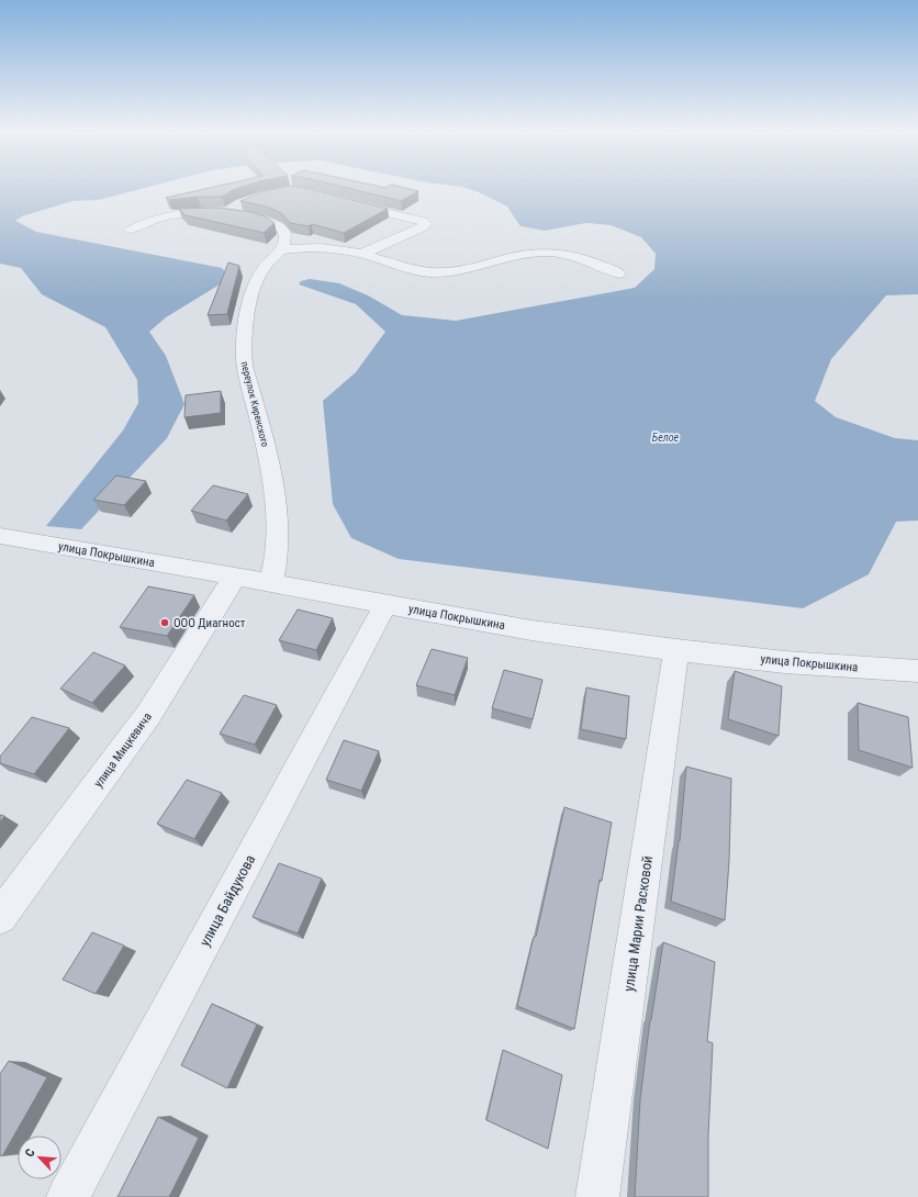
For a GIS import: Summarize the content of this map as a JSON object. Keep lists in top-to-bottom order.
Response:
{
  "streets": {
    "street": [
      "переулок Киренского",
      "улица Покрышкина",
      "улица Мицкевича",
      "улица Байдукова",
      "улица Марии Расковой"
    ]
  },
  "crossings": [
    ["переулок Киренского", "улица Покрышкина"],
    ["улица Покрышкина", "улица Мицкевича"],
    ["улица Покрышкина", "улица Байдукова"],
    ["улица Покрышкина", "улица Марии Расковой"]
  ],
  "water": ["Белое"],
  "places": ["ООО Диагност"],
  "north": "top left"
}
